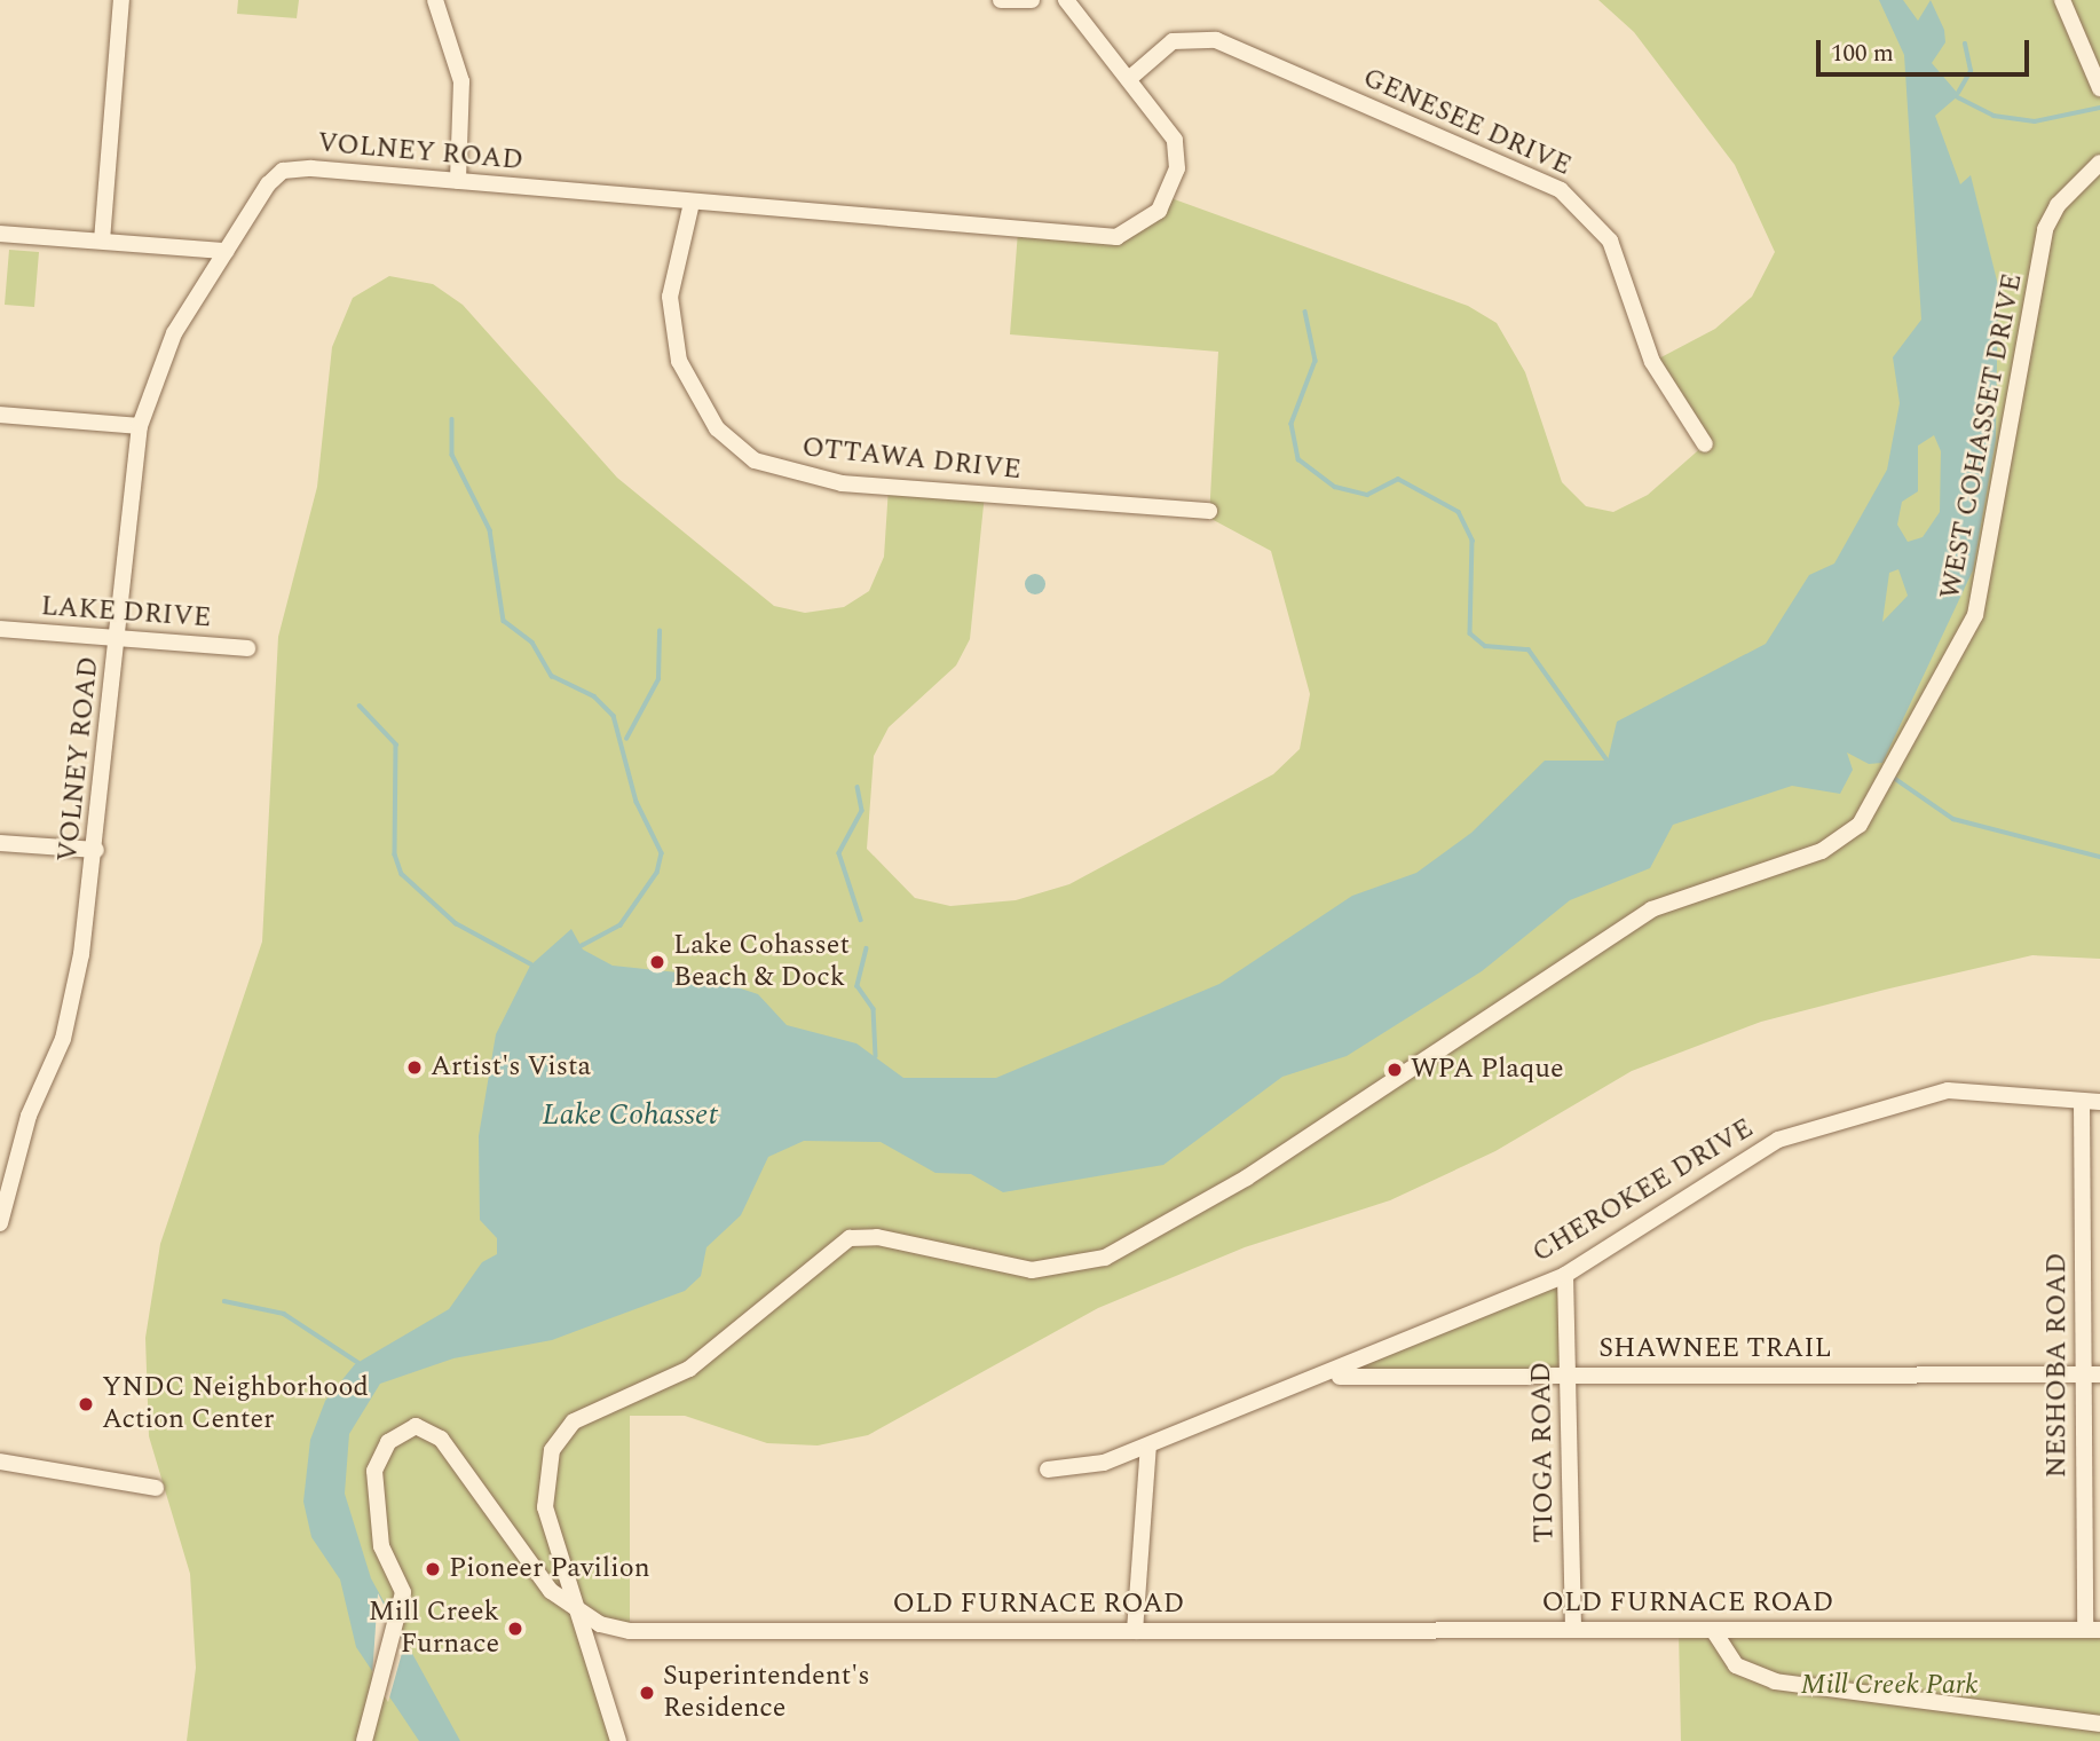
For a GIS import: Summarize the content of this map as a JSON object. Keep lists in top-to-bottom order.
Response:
{
  "streets": {
    "street": [
      "GENESEE DRIVE",
      "VOLNEY ROAD",
      "WEST COHASSET DRIVE",
      "OTTAWA DRIVE",
      "LAKE DRIVE",
      "CHEROKEE DRIVE",
      "SHAWNEE TRAIL",
      "NESHOBA ROAD",
      "TIOGA ROAD",
      "OLD FURNACE ROAD"
    ]
  },
  "crossings": [
    ["GENESEE DRIVE", "VOLNEY ROAD"],
    ["VOLNEY ROAD", "OTTAWA DRIVE"],
    ["VOLNEY ROAD", "LAKE DRIVE"],
    ["WEST COHASSET DRIVE", "OLD FURNACE ROAD"],
    ["CHEROKEE DRIVE", "SHAWNEE TRAIL"],
    ["CHEROKEE DRIVE", "NESHOBA ROAD"],
    ["CHEROKEE DRIVE", "TIOGA ROAD"],
    ["SHAWNEE TRAIL", "NESHOBA ROAD"],
    ["SHAWNEE TRAIL", "TIOGA ROAD"],
    ["NESHOBA ROAD", "OLD FURNACE ROAD"],
    ["TIOGA ROAD", "OLD FURNACE ROAD"]
  ],
  "water": ["Lake Cohasset"],
  "parks": ["Mill Creek Park"],
  "places": [
    "Lake Cohasset Beach & Dock",
    "Artist's Vista",
    "WPA Plaque",
    "YNDC Neighborhood Action Center",
    "Pioneer Pavilion",
    "Mill Creek Furnace",
    "Superintendent's Residence"
  ],
  "scale_bar": "100 m"
}
